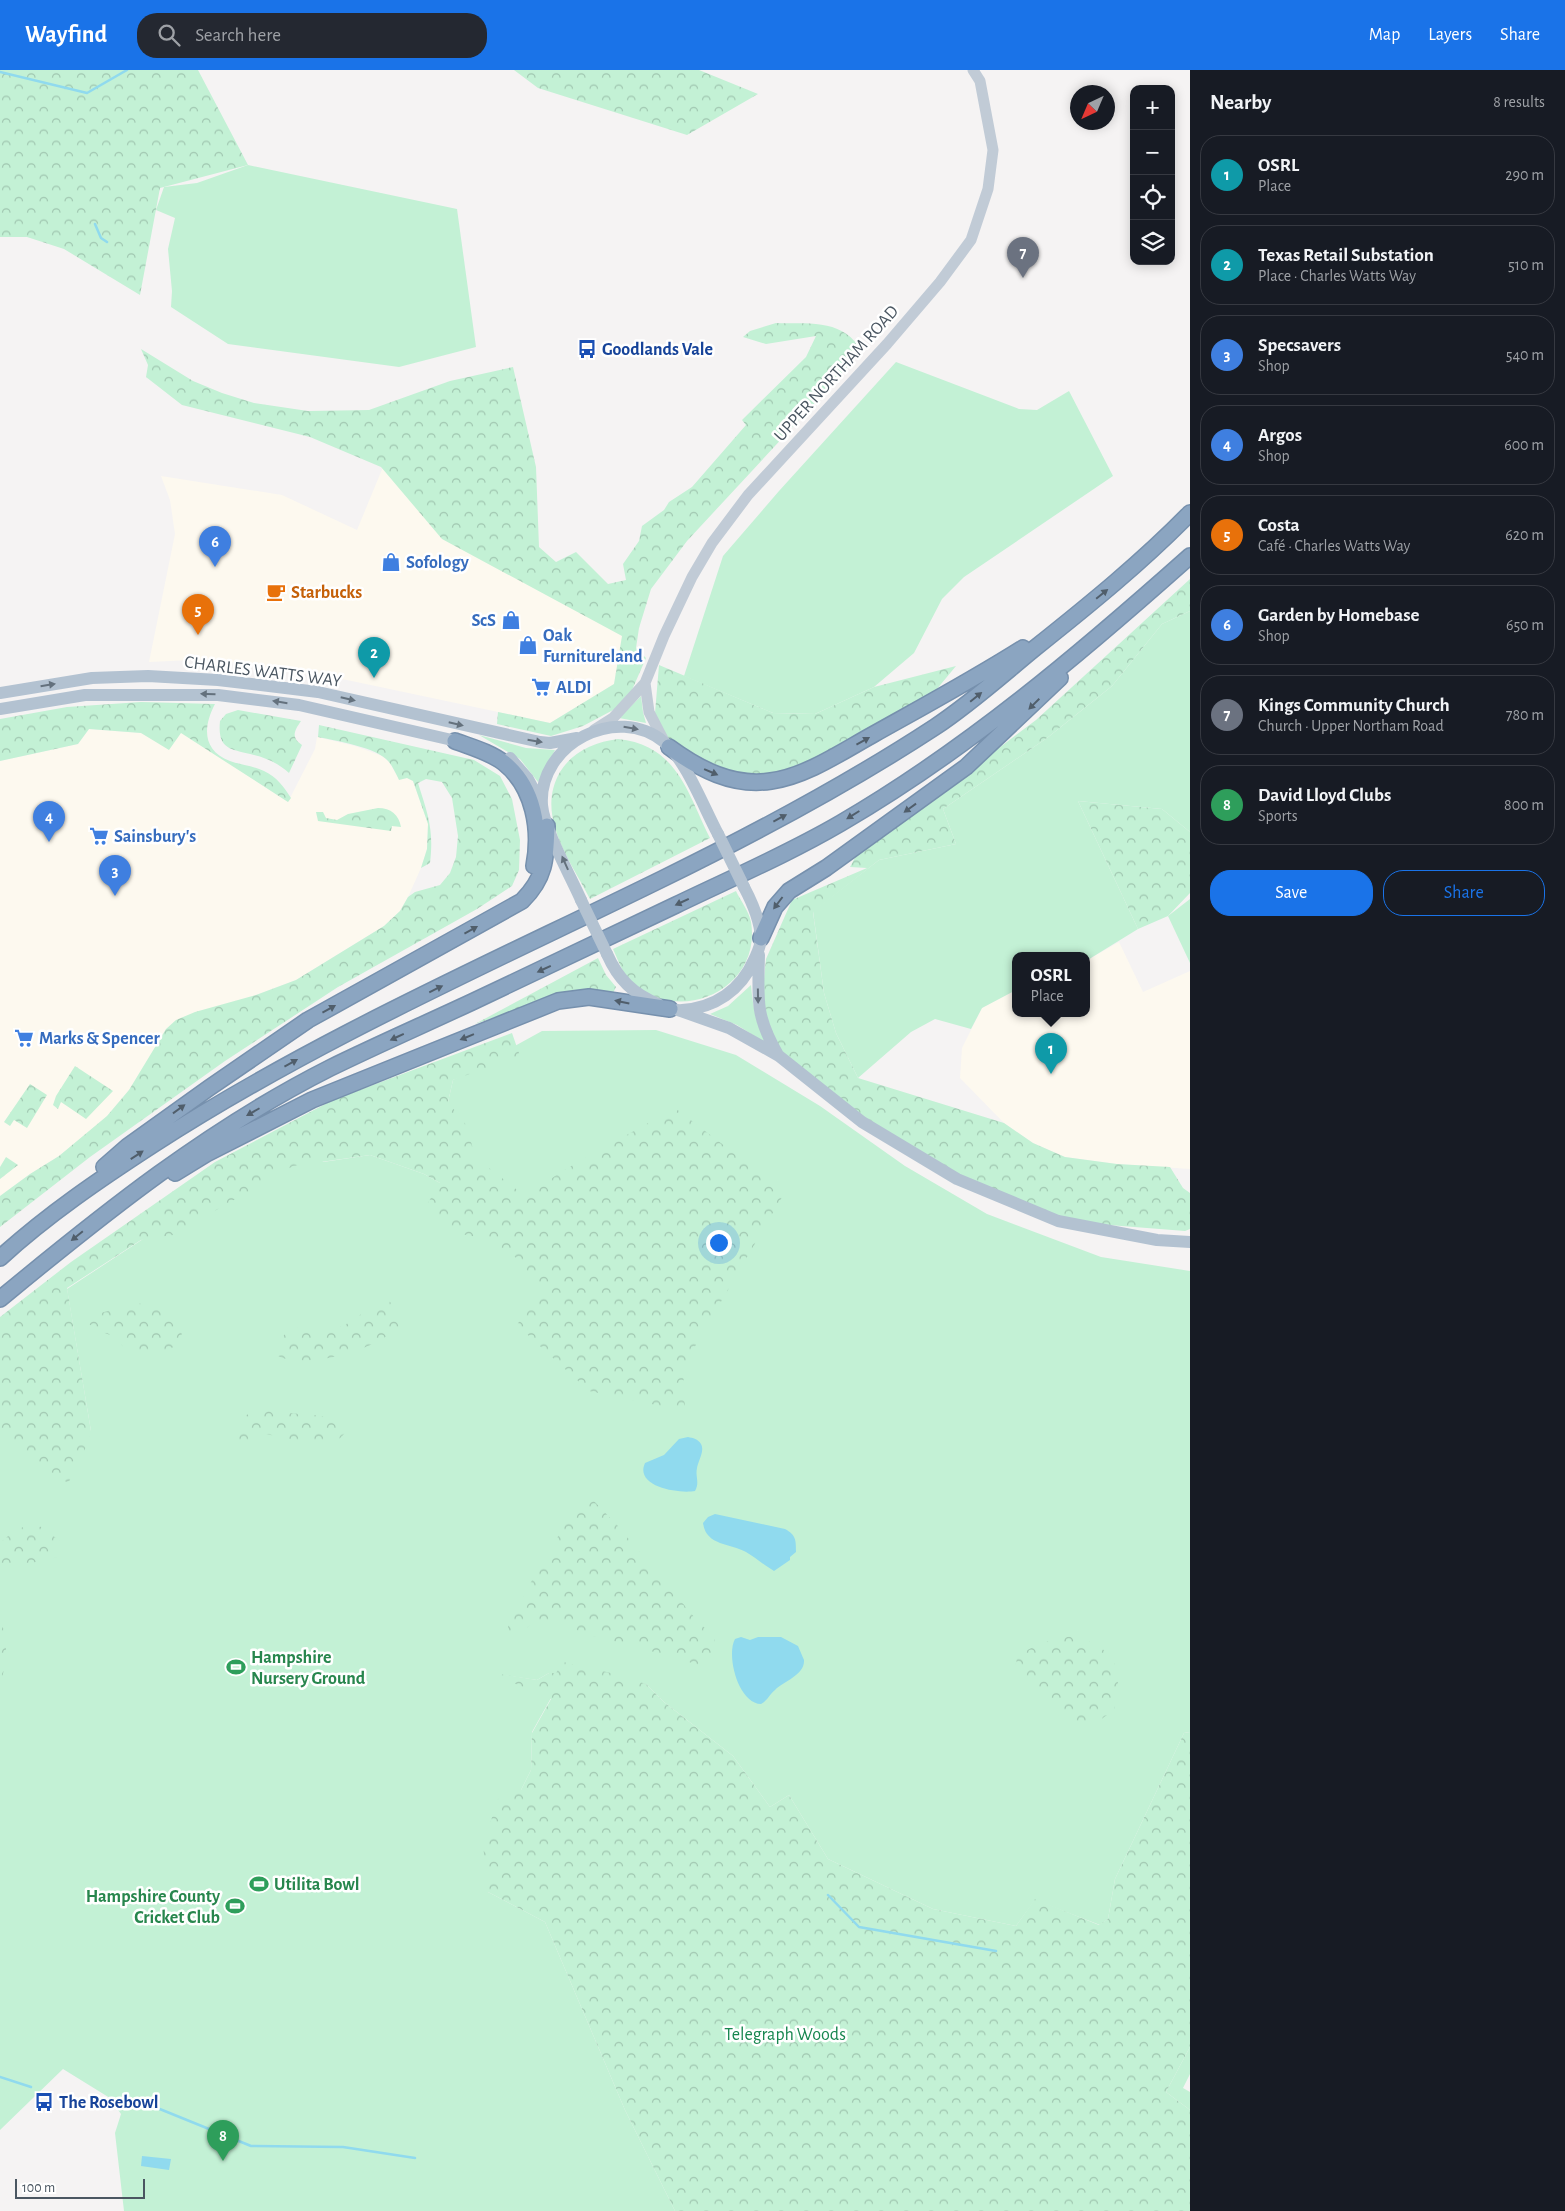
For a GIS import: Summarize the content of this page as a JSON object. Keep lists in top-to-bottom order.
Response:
{
  "streets": {
    "main road": ["UPPER NORTHAM ROAD", "CHARLES WATTS WAY"]
  },
  "parks": ["Telegraph Woods"],
  "places": {
    "bus stop": ["Goodlands Vale", "The Rosebowl"],
    "shop": ["Sofology", "ScS", "Oak Furnitureland"],
    "cafe": ["Starbucks"],
    "supermarket": ["ALDI", "Sainsbury's", "Marks & Spencer"],
    "sports": ["Hampshire Nursery Ground", "Utilita Bowl", "Hampshire County Cricket Club"]
  },
  "scale_bar": "100 m",
  "north": "bottom left",
  "page": {
    "header": "Wayfind",
    "search": "Search here",
    "nav": ["Map", "Layers", "Share"],
    "heading": ["Nearby", "8 results"],
    "map_buttons": ["+", "−"],
    "list": [
      {
        "mark": "1",
        "name": "OSRL",
        "note": "Place",
        "value": "290 m"
      },
      {
        "mark": "2",
        "name": "Texas Retail Substation",
        "note": "Place · Charles Watts Way",
        "value": "510 m"
      },
      {
        "mark": "3",
        "name": "Specsavers",
        "note": "Shop",
        "value": "540 m"
      },
      {
        "mark": "4",
        "name": "Argos",
        "note": "Shop",
        "value": "600 m"
      },
      {
        "mark": "5",
        "name": "Costa",
        "note": "Café · Charles Watts Way",
        "value": "620 m"
      },
      {
        "mark": "6",
        "name": "Garden by Homebase",
        "note": "Shop",
        "value": "650 m"
      },
      {
        "mark": "7",
        "name": "Kings Community Church",
        "note": "Church · Upper Northam Road",
        "value": "780 m"
      },
      {
        "mark": "8",
        "name": "David Lloyd Clubs",
        "note": "Sports",
        "value": "800 m"
      }
    ],
    "pins": [
      "7",
      "6",
      "5",
      "2",
      "4",
      "3",
      "1",
      "8"
    ],
    "buttons": ["Save", "Share"],
    "popup": ["OSRL", "Place"],
    "scale": "100 m"
  }
}
